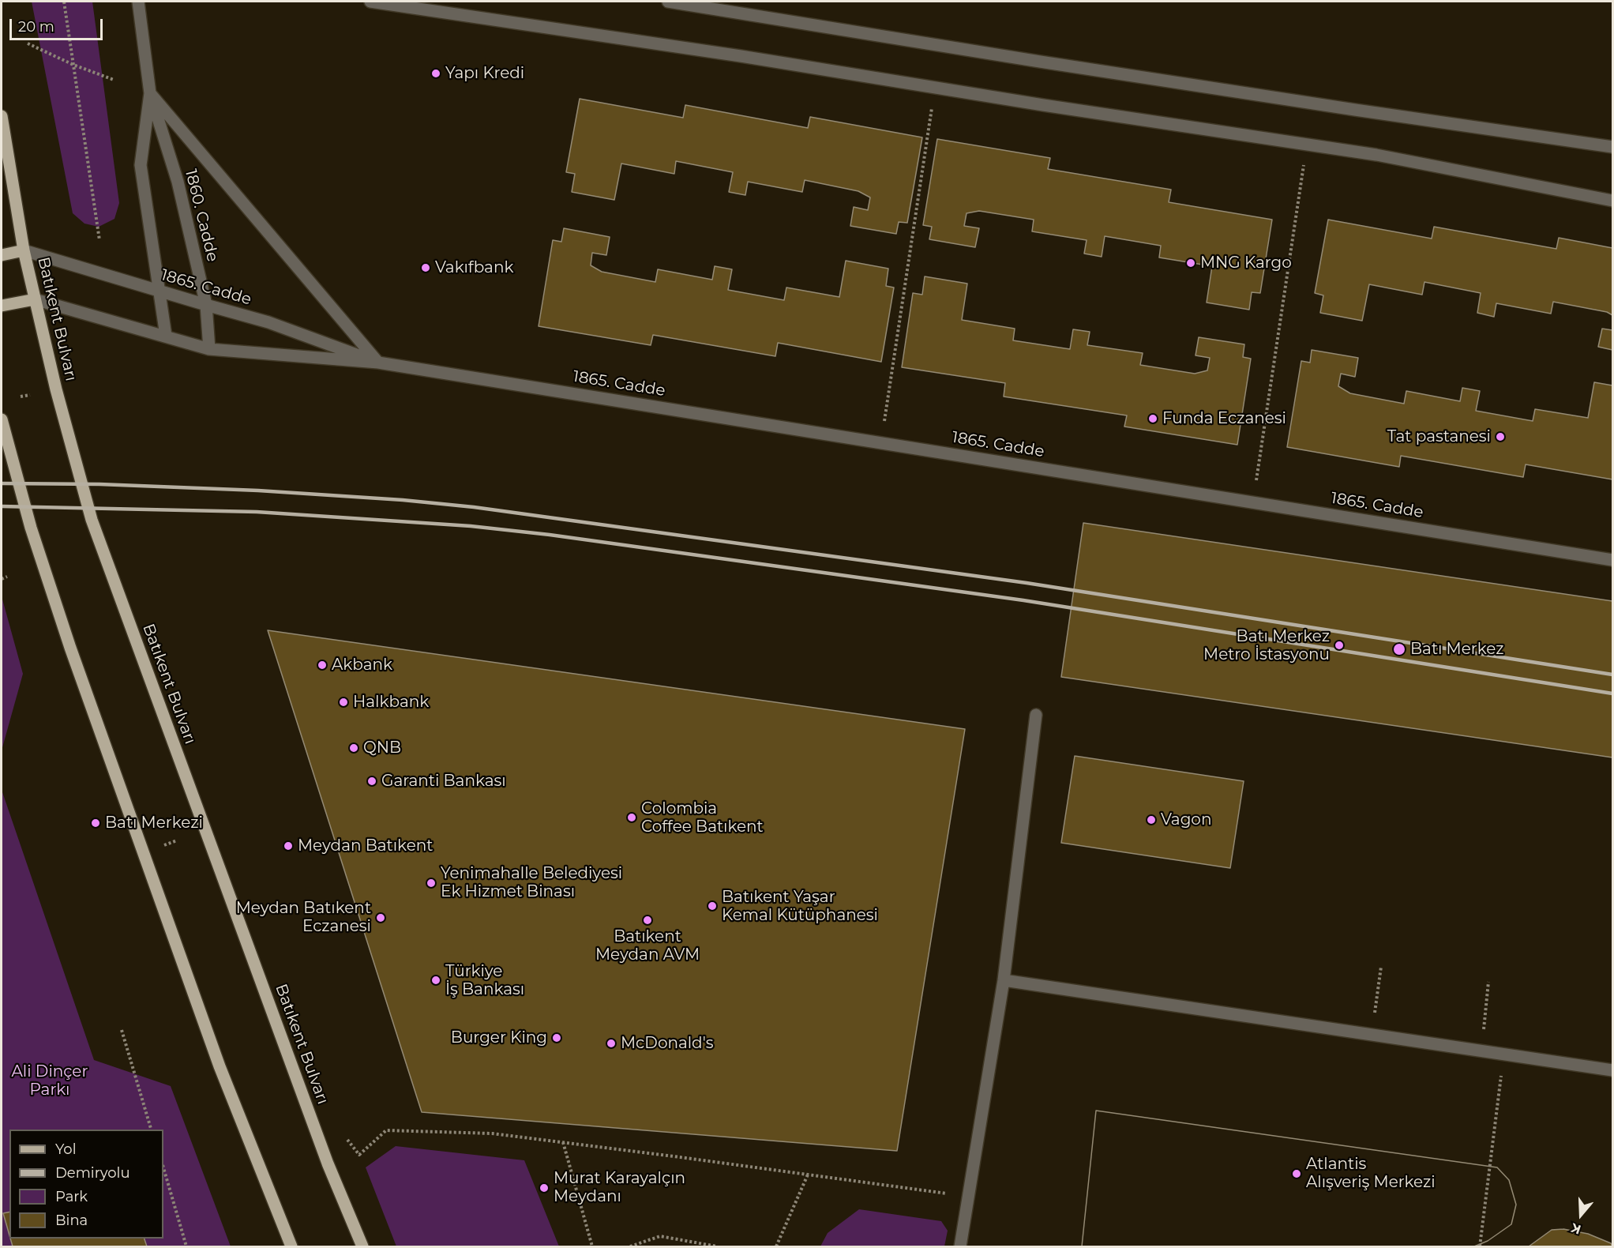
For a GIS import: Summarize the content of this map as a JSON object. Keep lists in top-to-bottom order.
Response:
{
  "streets": {
    "main road": ["Batıkent Bulvarı"],
    "street": ["1860. Cadde", "1865. Cadde"]
  },
  "crossings": [
    ["1860. Cadde", "1865. Cadde"],
    ["1865. Cadde", "Batıkent Bulvarı"]
  ],
  "parks": ["Ali Dinçer Parkı"],
  "places": [
    "Yapı Kredi",
    "MNG Kargo",
    "Vakıfbank",
    "Funda Eczanesi",
    "Tat pastanesi",
    "Batı Merkez Metro İstasyonu",
    "Batı Merkez",
    "Akbank",
    "Halkbank",
    "QNB",
    "Garanti Bankası",
    "Colombia Coffee Batıkent",
    "Vagon",
    "Batı Merkezi",
    "Meydan Batıkent",
    "Yenimahalle Belediyesi Ek Hizmet Binası",
    "Batıkent Yaşar Kemal Kütüphanesi",
    "Meydan Batıkent Eczanesi",
    "Batıkent Meydan AVM",
    "Türkiye İş Bankası",
    "Burger King",
    "McDonald's",
    "Atlantis Alışveriş Merkezi",
    "Murat Karayalçın Meydanı"
  ],
  "legend": [
    "Yol",
    "Demiryolu",
    "Park",
    "Bina"
  ],
  "scale_bar": "20 m",
  "north": "bottom"
}
